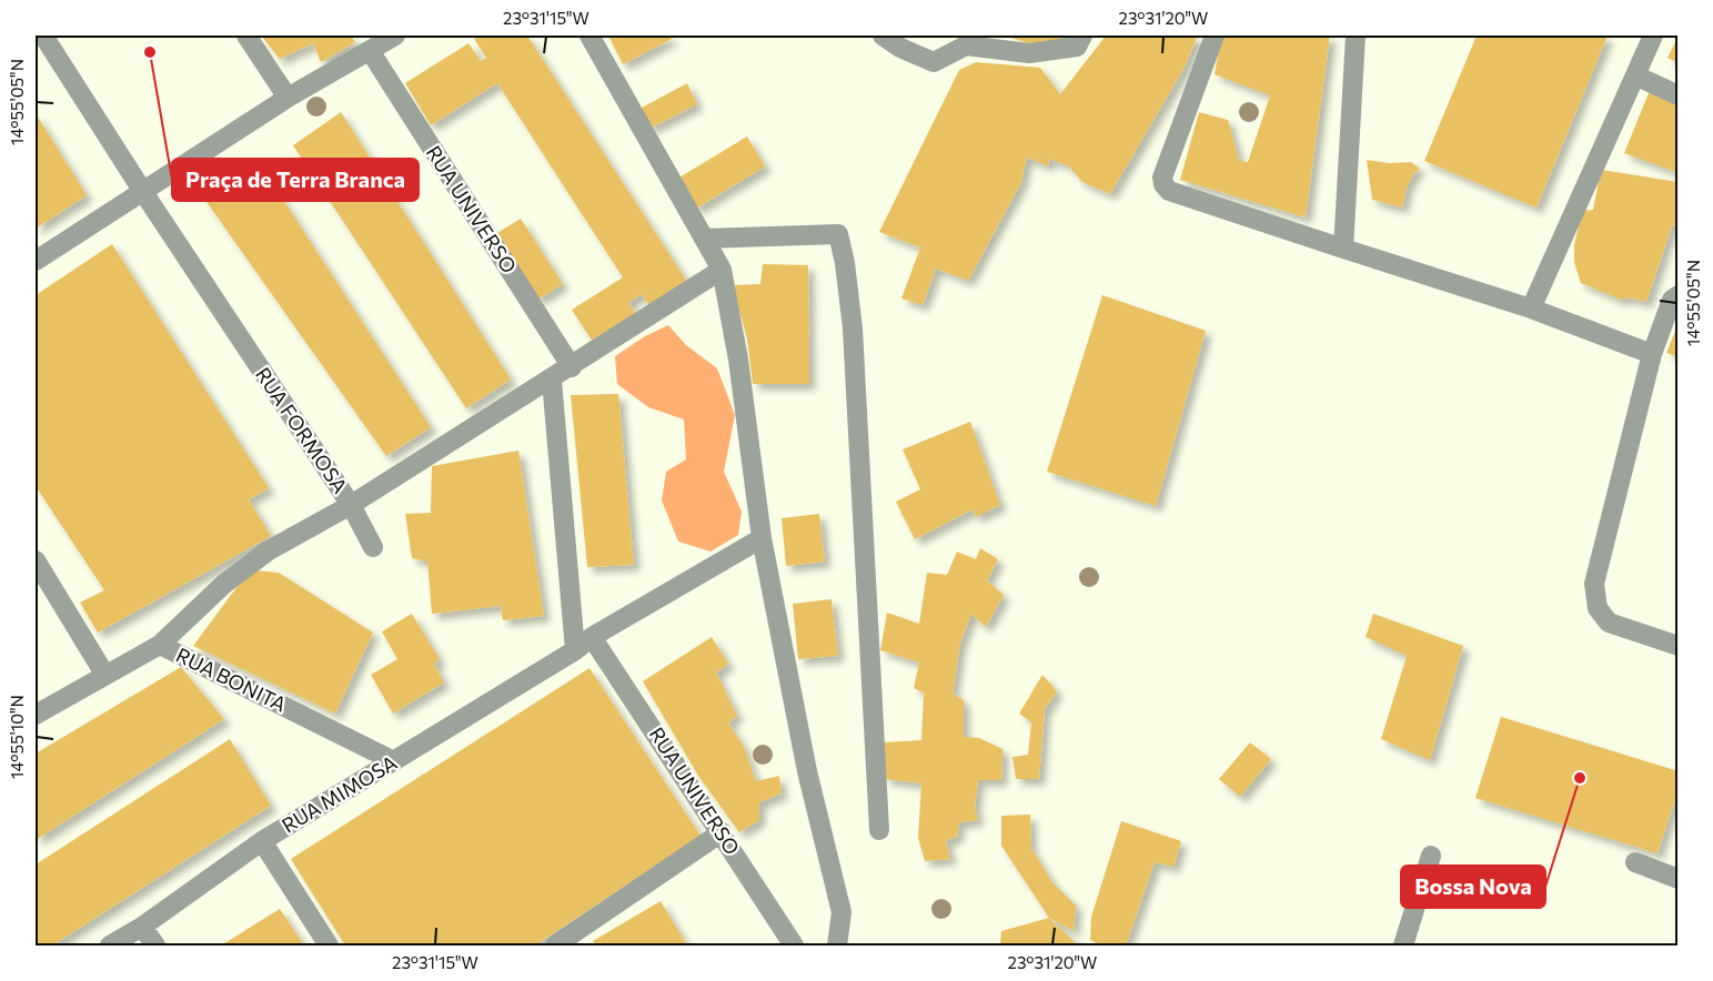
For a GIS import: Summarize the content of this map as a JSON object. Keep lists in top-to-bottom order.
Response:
{
  "streets": {
    "street": [
      "RUA UNIVERSO",
      "RUA FORMOSA",
      "RUA BONITA",
      "RUA MIMOSA"
    ]
  },
  "crossings": [
    ["RUA UNIVERSO", "RUA FORMOSA"],
    ["RUA UNIVERSO", "RUA MIMOSA"],
    ["RUA BONITA", "RUA MIMOSA"]
  ],
  "places": ["Praça de Terra Branca", "Bossa Nova"],
  "coordinates": [
    "23°31'15\"W",
    "23°31'20\"W",
    "14°55'05\"N",
    "14°55'10\"N"
  ]
}
